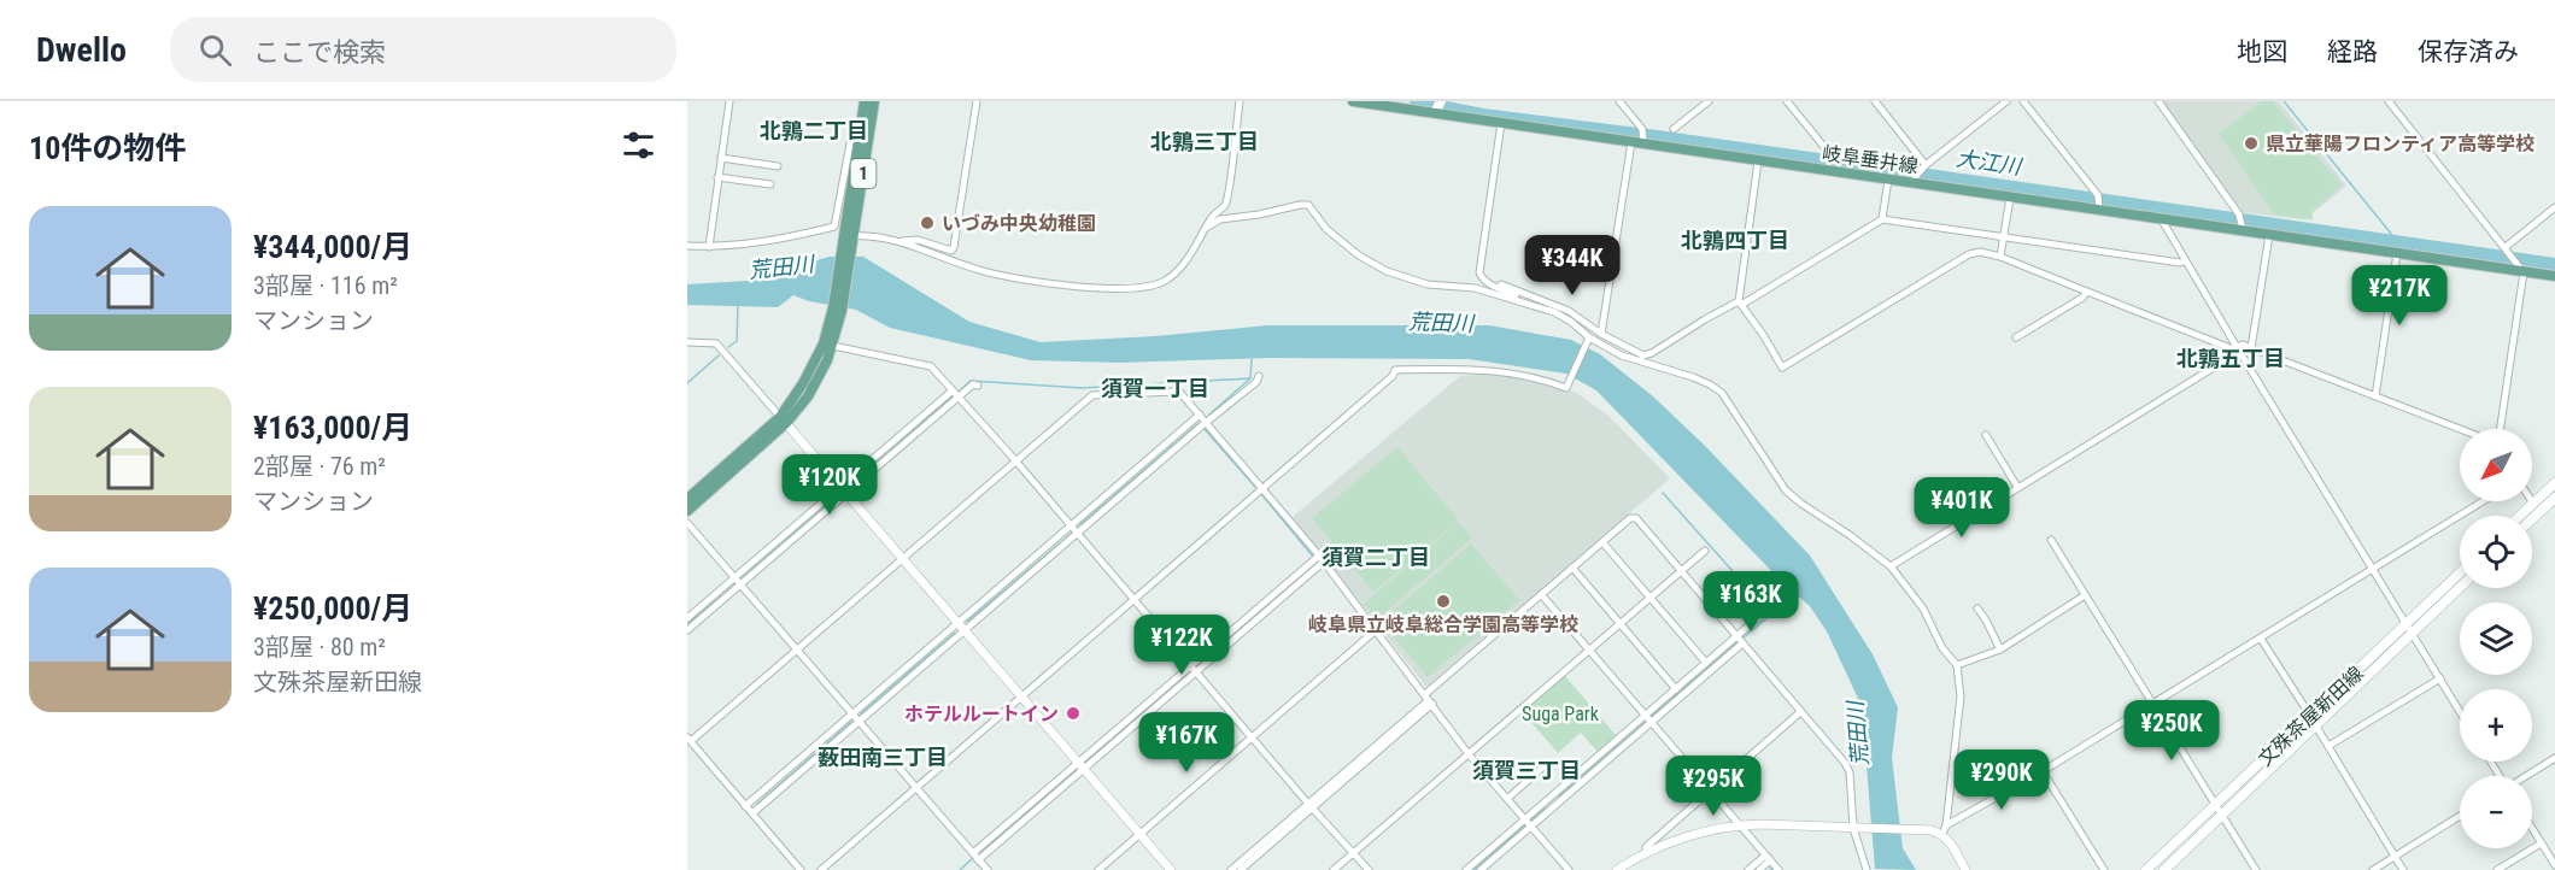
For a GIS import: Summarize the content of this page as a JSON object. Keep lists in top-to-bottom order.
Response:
{
  "streets": {
    "main road": ["岐阜垂井線", "1", "文殊茶屋新田線"]
  },
  "districts": [
    "北鶉二丁目",
    "北鶉三丁目",
    "北鶉四丁目",
    "北鶉五丁目",
    "須賀一丁目",
    "須賀二丁目",
    "薮田南三丁目",
    "須賀三丁目"
  ],
  "water": ["大江川", "荒田川"],
  "parks": ["Suga Park"],
  "places": [
    "県立華陽フロンティア高等学校",
    "いづみ中央幼稚園",
    "岐阜県立岐阜総合学園高等学校",
    "ホテルルートイン"
  ],
  "north": "bottom left",
  "page": {
    "header": "Dwello",
    "search": "ここで検索",
    "nav": ["地図", "経路", "保存済み"],
    "heading": "10件の物件",
    "list": [
      {
        "name": "¥344,000/月",
        "note": "3部屋 · 116 m² · マンション"
      },
      {
        "name": "¥163,000/月",
        "note": "2部屋 · 76 m² · マンション"
      },
      {
        "name": "¥250,000/月",
        "note": "3部屋 · 80 m² · 文殊茶屋新田線"
      }
    ],
    "price": [
      "¥344K",
      "¥217K",
      "¥120K",
      "¥401K",
      "¥163K",
      "¥122K",
      "¥250K",
      "¥167K",
      "¥290K",
      "¥295K"
    ],
    "map_buttons": ["+", "−"]
  }
}
